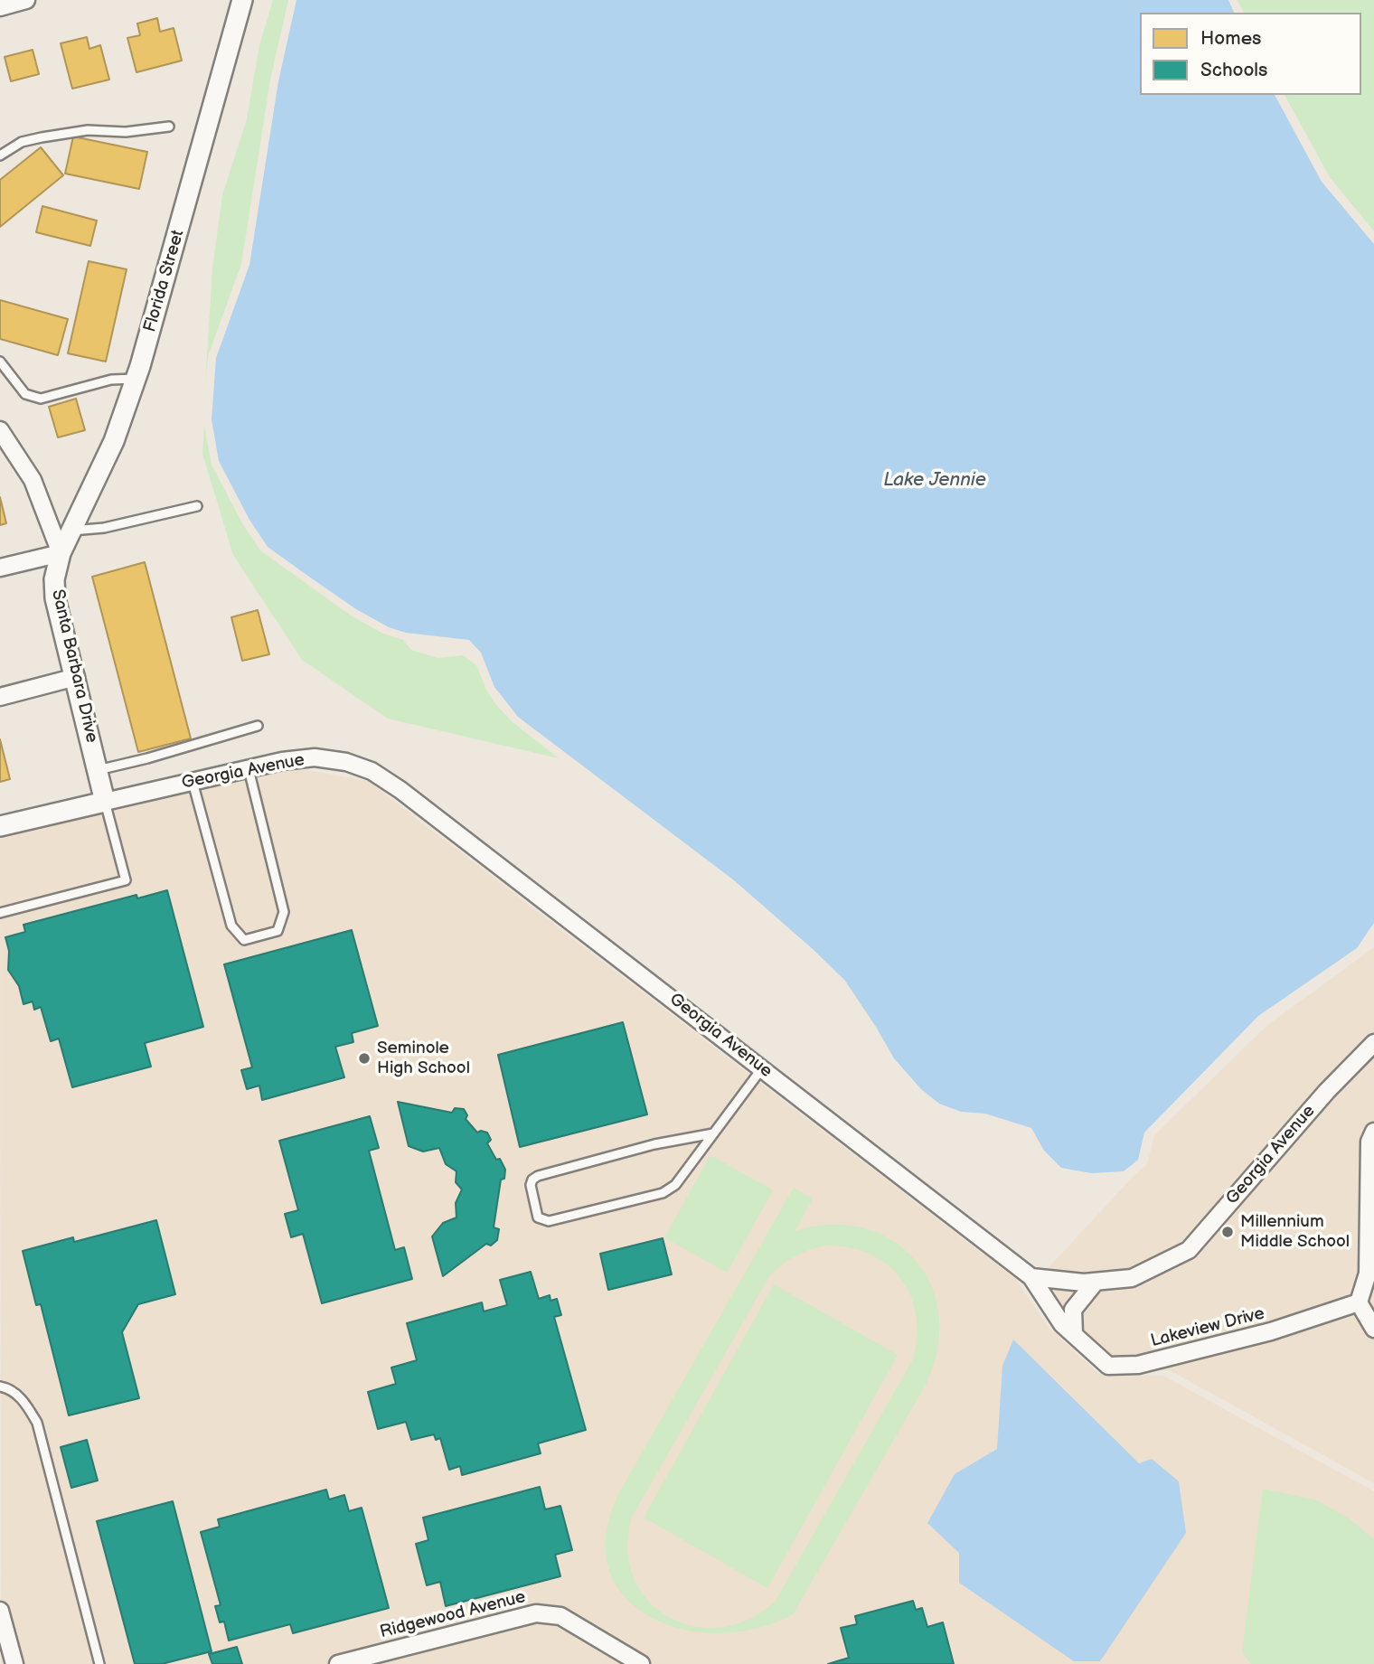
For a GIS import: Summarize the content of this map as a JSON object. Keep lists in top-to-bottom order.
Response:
{
  "streets": {
    "street": [
      "Florida Street",
      "Santa Barbara Drive",
      "Georgia Avenue",
      "Lakeview Drive",
      "Ridgewood Avenue"
    ]
  },
  "crossings": [
    ["Florida Street", "Santa Barbara Drive"],
    ["Santa Barbara Drive", "Georgia Avenue"],
    ["Georgia Avenue", "Lakeview Drive"]
  ],
  "water": ["Lake Jennie"],
  "places": ["Seminole High School", "Millennium Middle School"],
  "legend": ["Homes", "Schools"]
}
